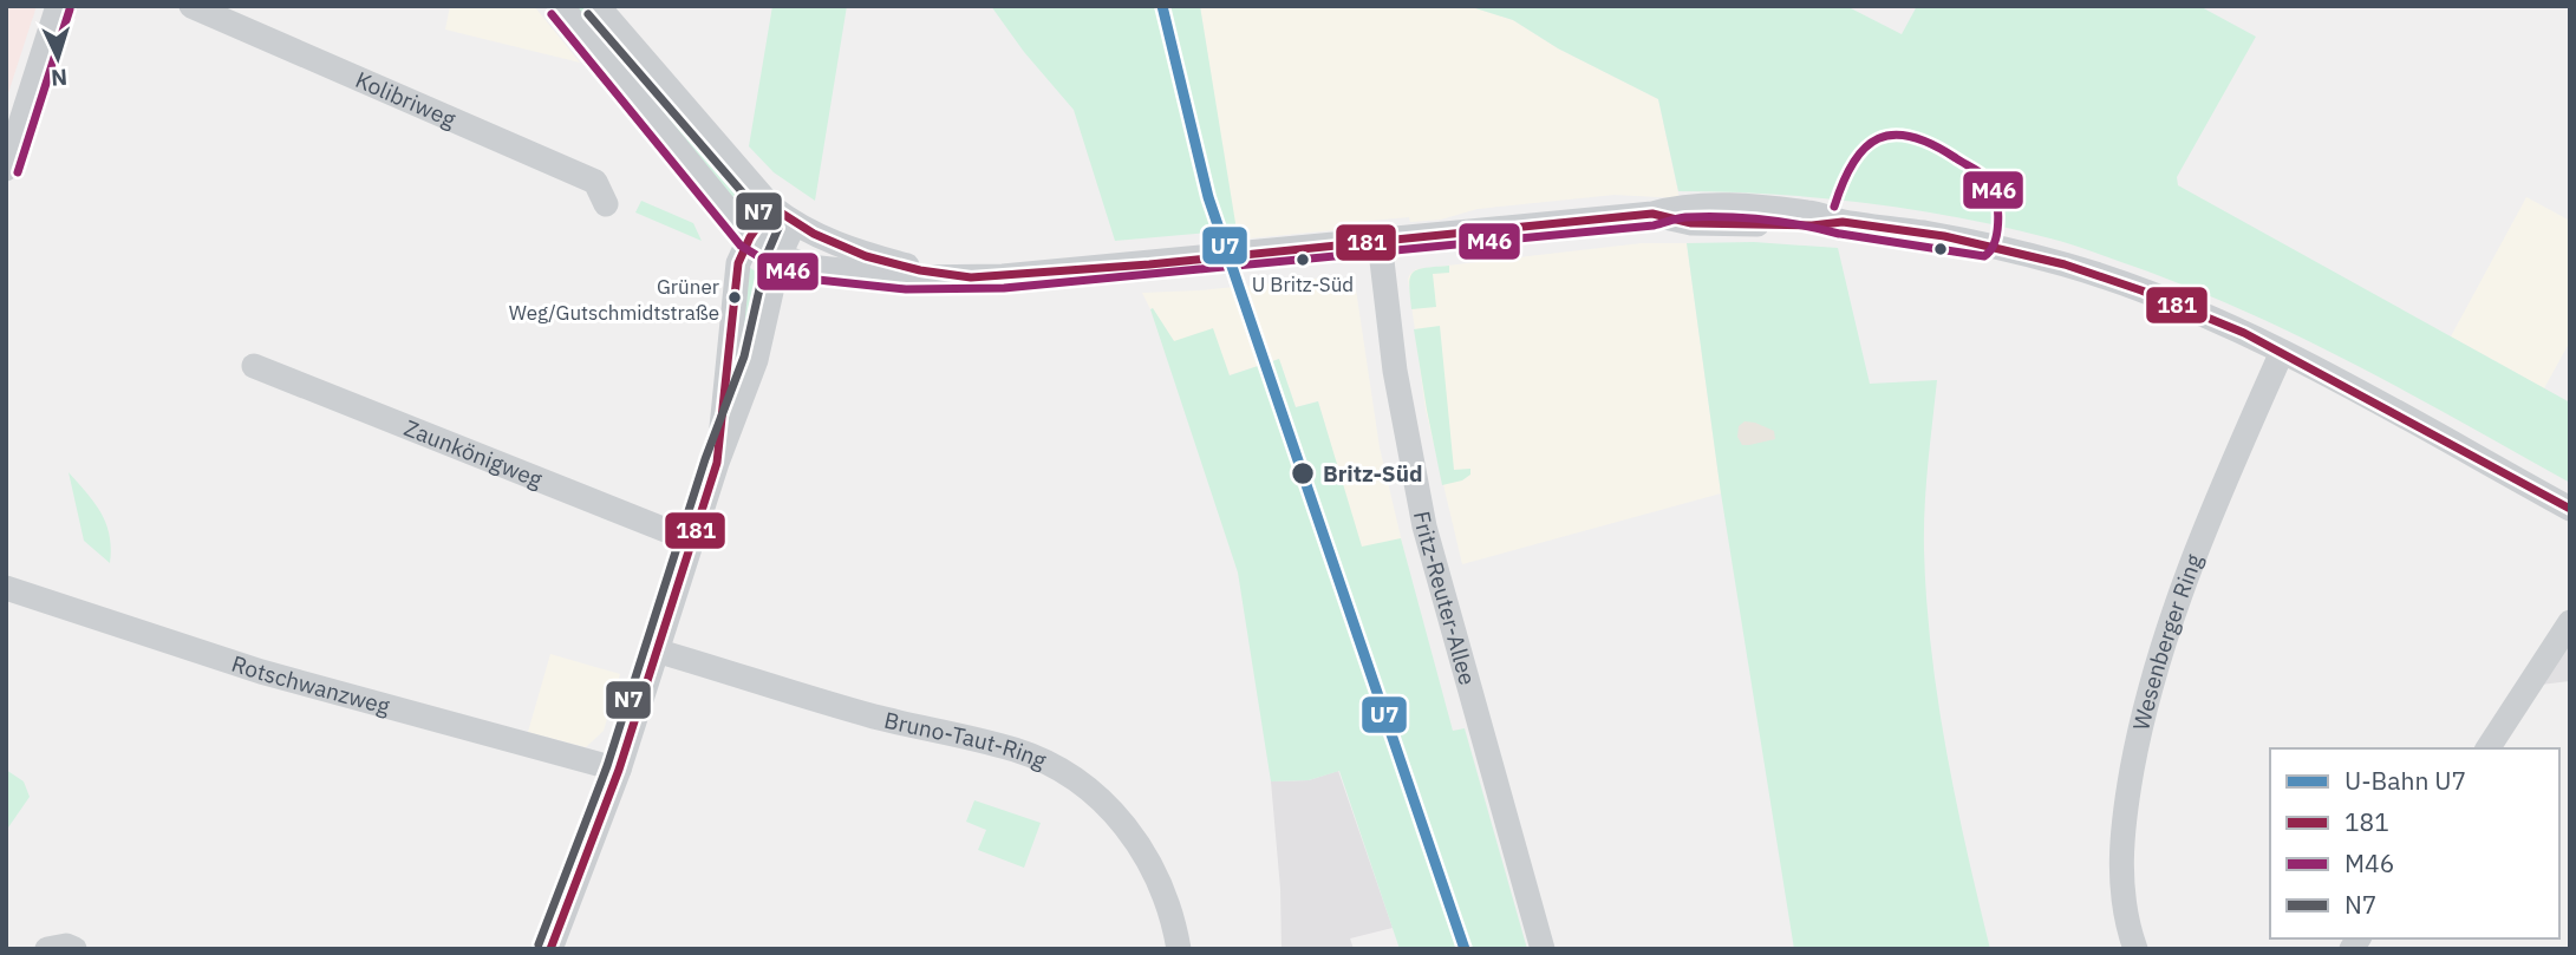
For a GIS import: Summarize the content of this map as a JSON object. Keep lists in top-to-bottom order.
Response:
{
  "streets": {
    "street": [
      "Kolibriweg",
      "Zaunkönigweg",
      "Fritz-Reuter-Allee",
      "Wesenberger Ring",
      "Rotschwanzweg",
      "Bruno-Taut-Ring"
    ]
  },
  "places": ["U Britz-Süd", "Grüner Weg/Gutschmidtstraße", "Britz-Süd"],
  "lines": [
    "metro line U7",
    "transit line M46",
    "transit line N7",
    "transit line 181"
  ],
  "legend": [
    "U-Bahn U7",
    "181",
    "M46",
    "N7"
  ],
  "north": "bottom"
}
